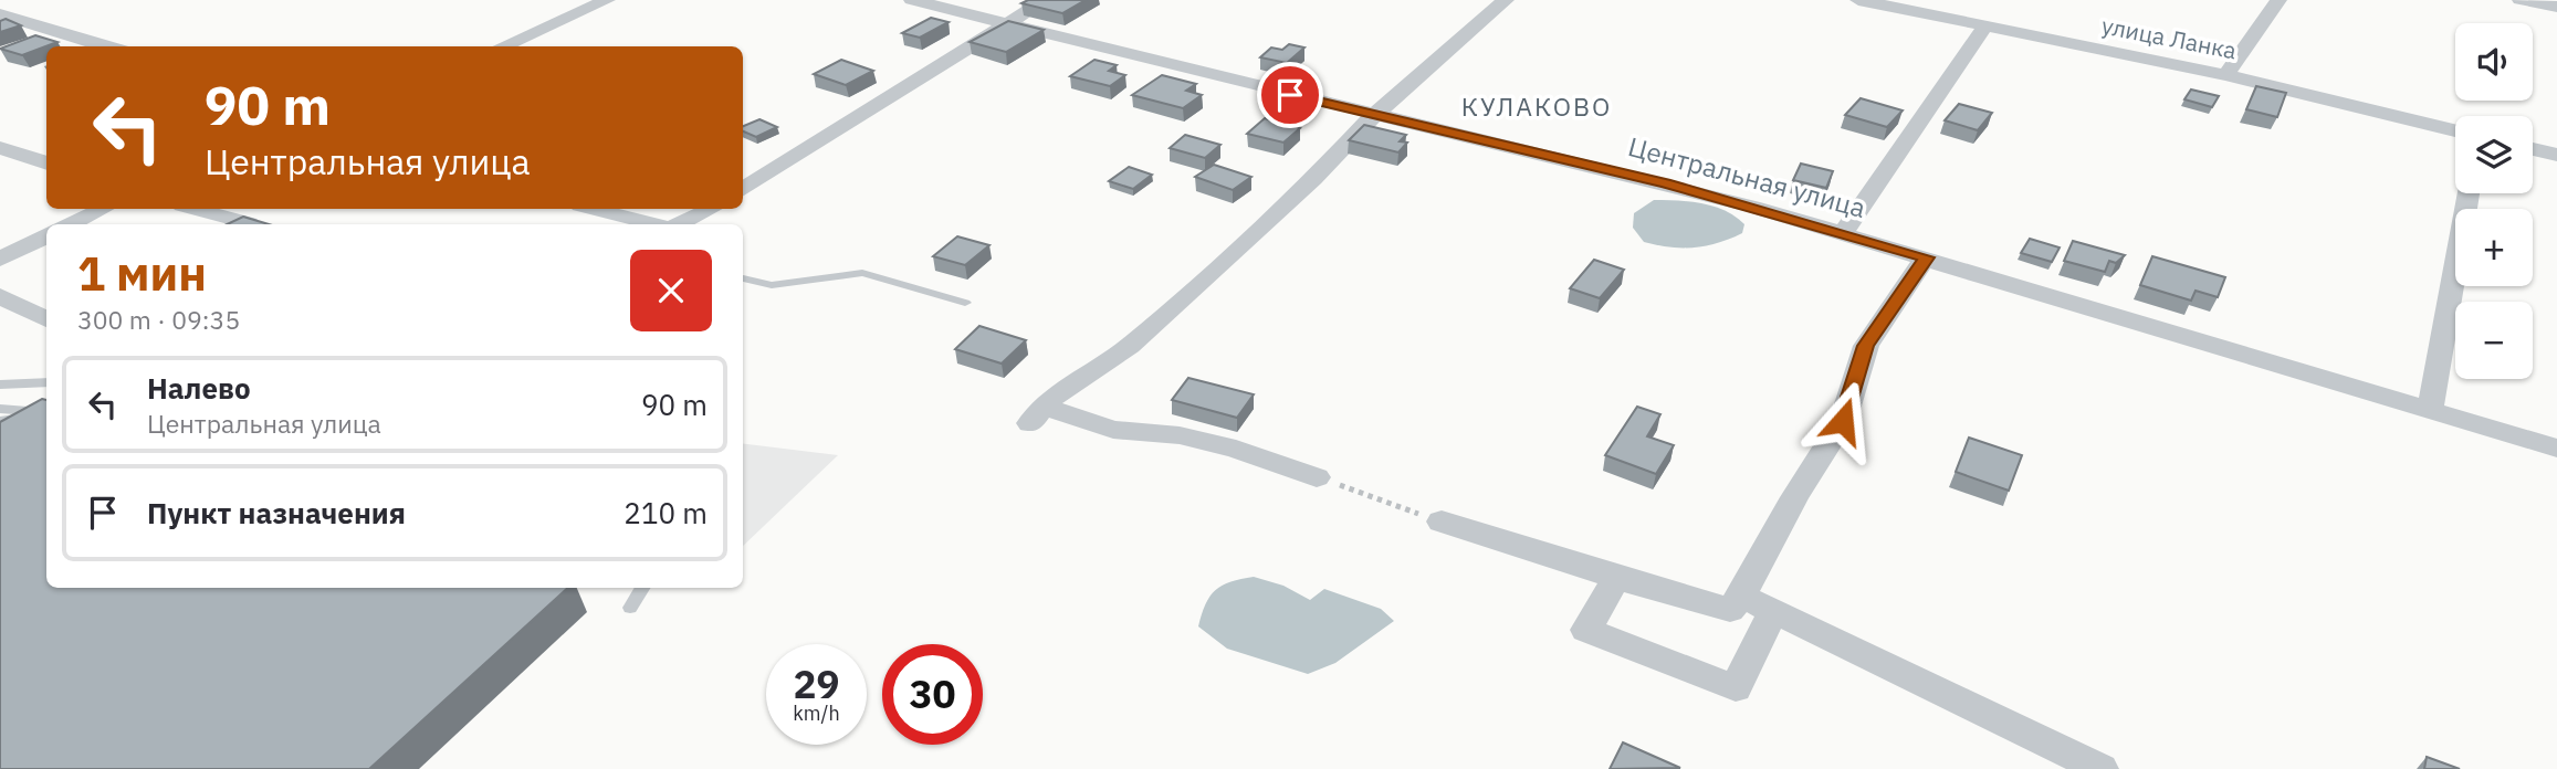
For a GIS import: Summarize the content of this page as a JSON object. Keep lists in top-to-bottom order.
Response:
{
  "streets": {
    "street": ["улица Ланка", "Центральная улица"]
  },
  "districts": ["КУЛАКОВО"],
  "page": {
    "map_buttons": ["+", "−"],
    "turn": ["90 m", "Центральная улица"],
    "heading": ["1 мин", "300 m · 09:35"],
    "list": [
      {
        "name": "Налево",
        "note": "Центральная улица",
        "value": "90 m"
      },
      {
        "name": "Пункт назначения",
        "value": "210 m"
      }
    ],
    "speed": "29 km/h",
    "limit": "30"
  }
}
